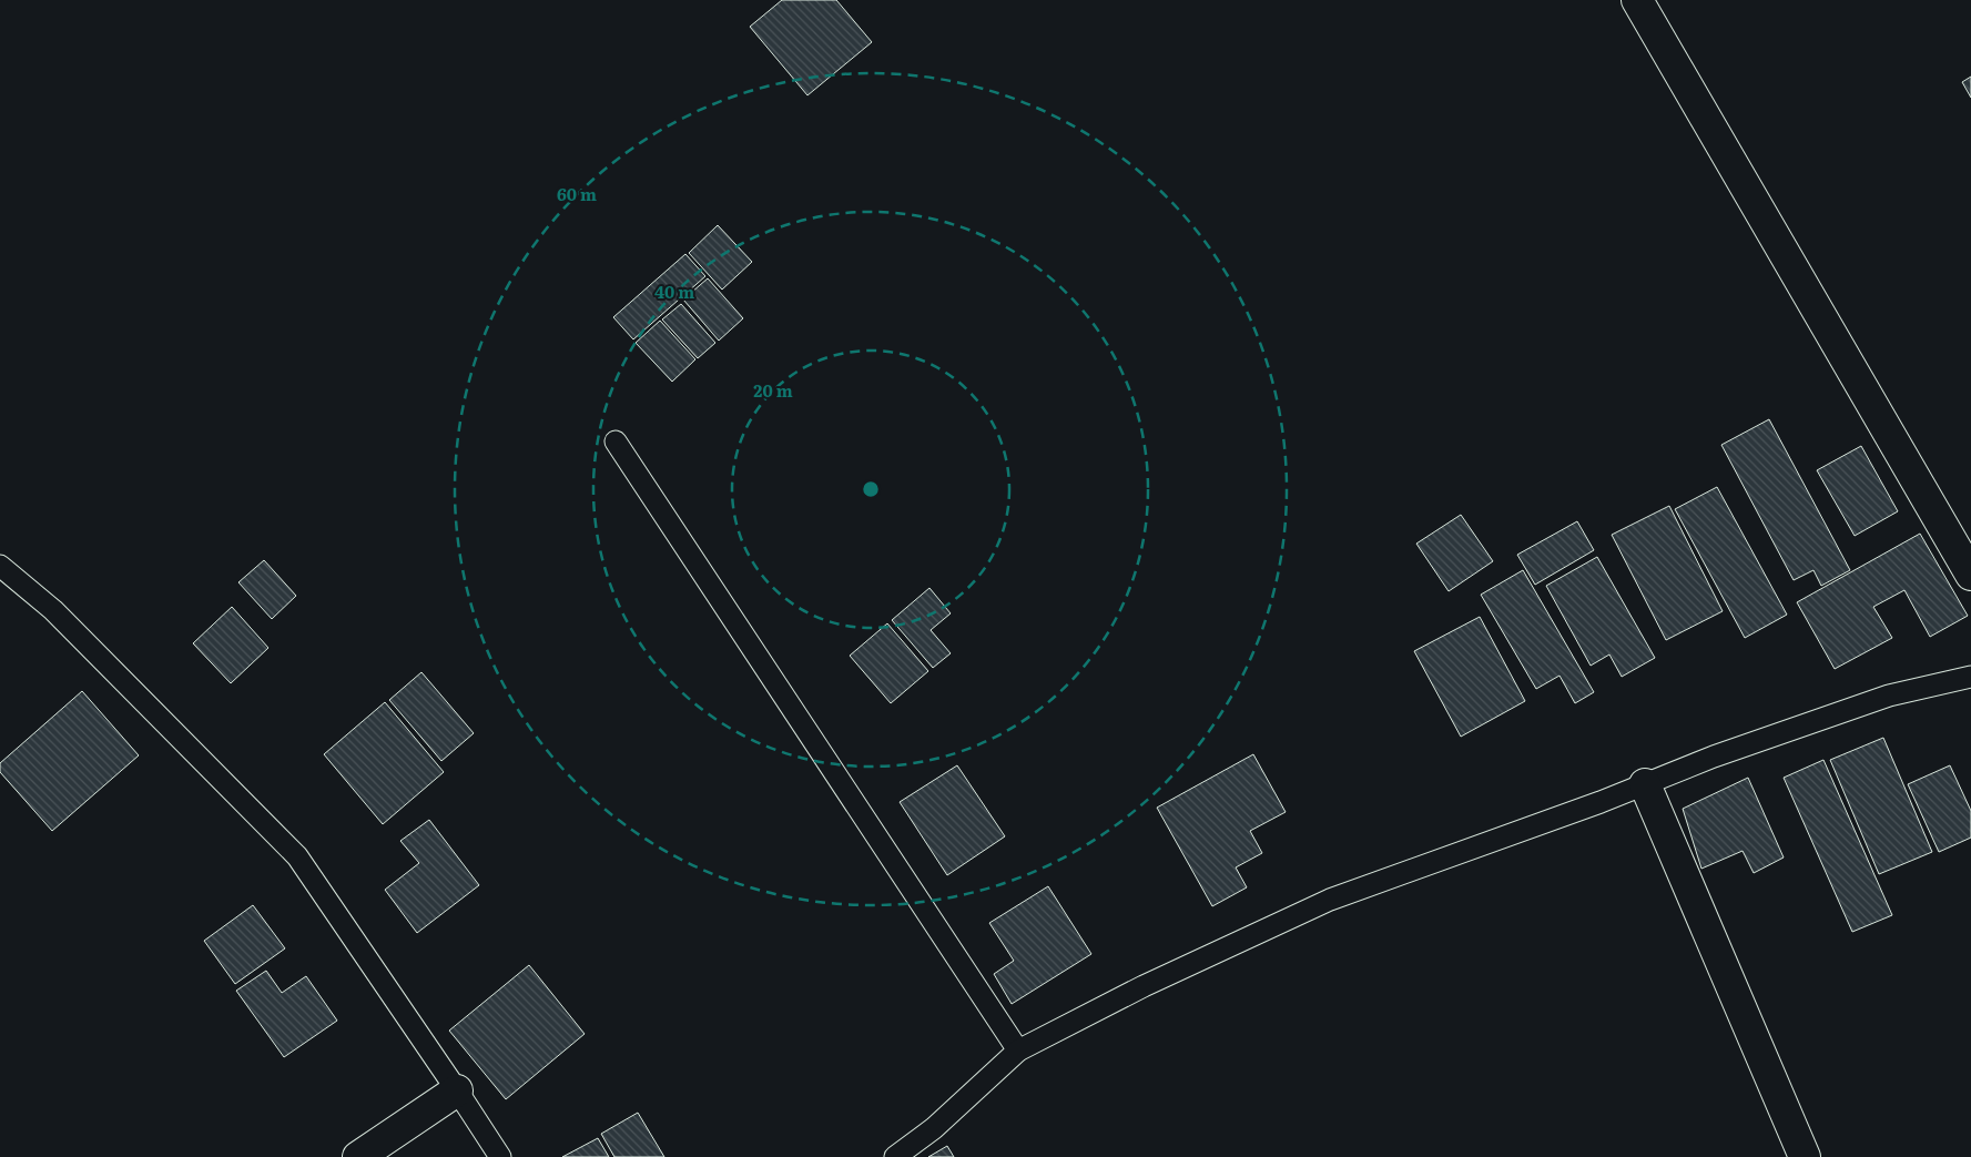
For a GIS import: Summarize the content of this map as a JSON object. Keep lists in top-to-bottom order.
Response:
{
  "rings": ["60 m", "40 m", "20 m"]
}
